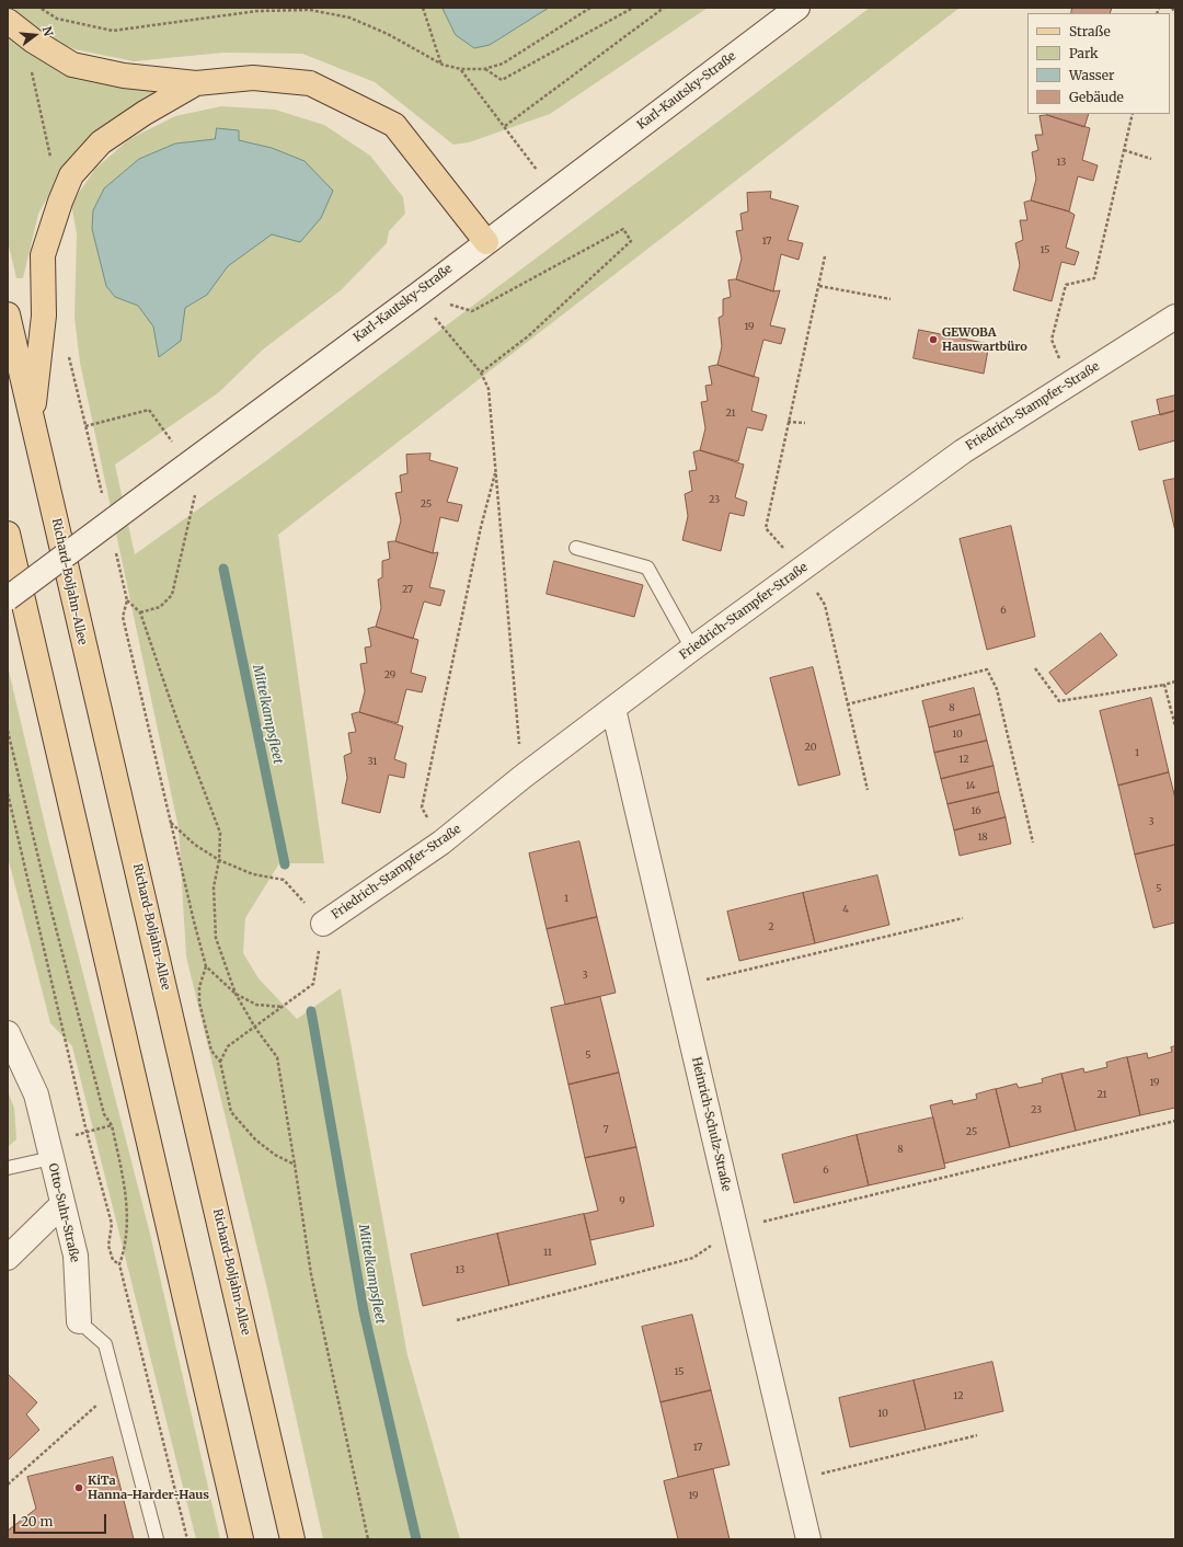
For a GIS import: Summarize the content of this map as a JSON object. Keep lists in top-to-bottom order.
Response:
{
  "streets": {
    "main road": ["Richard-Boljahn-Allee"],
    "street": [
      "Karl-Kautsky-Straße",
      "Friedrich-Stampfer-Straße",
      "Heinrich-Schulz-Straße",
      "Otto-Suhr-Straße"
    ]
  },
  "crossings": [
    ["Friedrich-Stampfer-Straße", "Heinrich-Schulz-Straße"]
  ],
  "water": ["Mittelkampsfleet"],
  "places": ["GEWOBA Hauswartbüro", "KiTa Hanna-Harder-Haus"],
  "house_numbers": [
    "13",
    "17",
    "15",
    "19",
    "21",
    "23",
    "25",
    "27",
    "6",
    "29",
    "8",
    "10",
    "20",
    "1",
    "12",
    "31",
    "14",
    "16",
    "3",
    "18",
    "5",
    "1",
    "4",
    "2",
    "3",
    "5",
    "19",
    "21",
    "23",
    "7",
    "25",
    "8",
    "6",
    "9",
    "11",
    "13",
    "15",
    "12",
    "10",
    "17",
    "19"
  ],
  "legend": [
    "Straße",
    "Park",
    "Wasser",
    "Gebäude"
  ],
  "scale_bar": "20 m",
  "north": "right"
}
